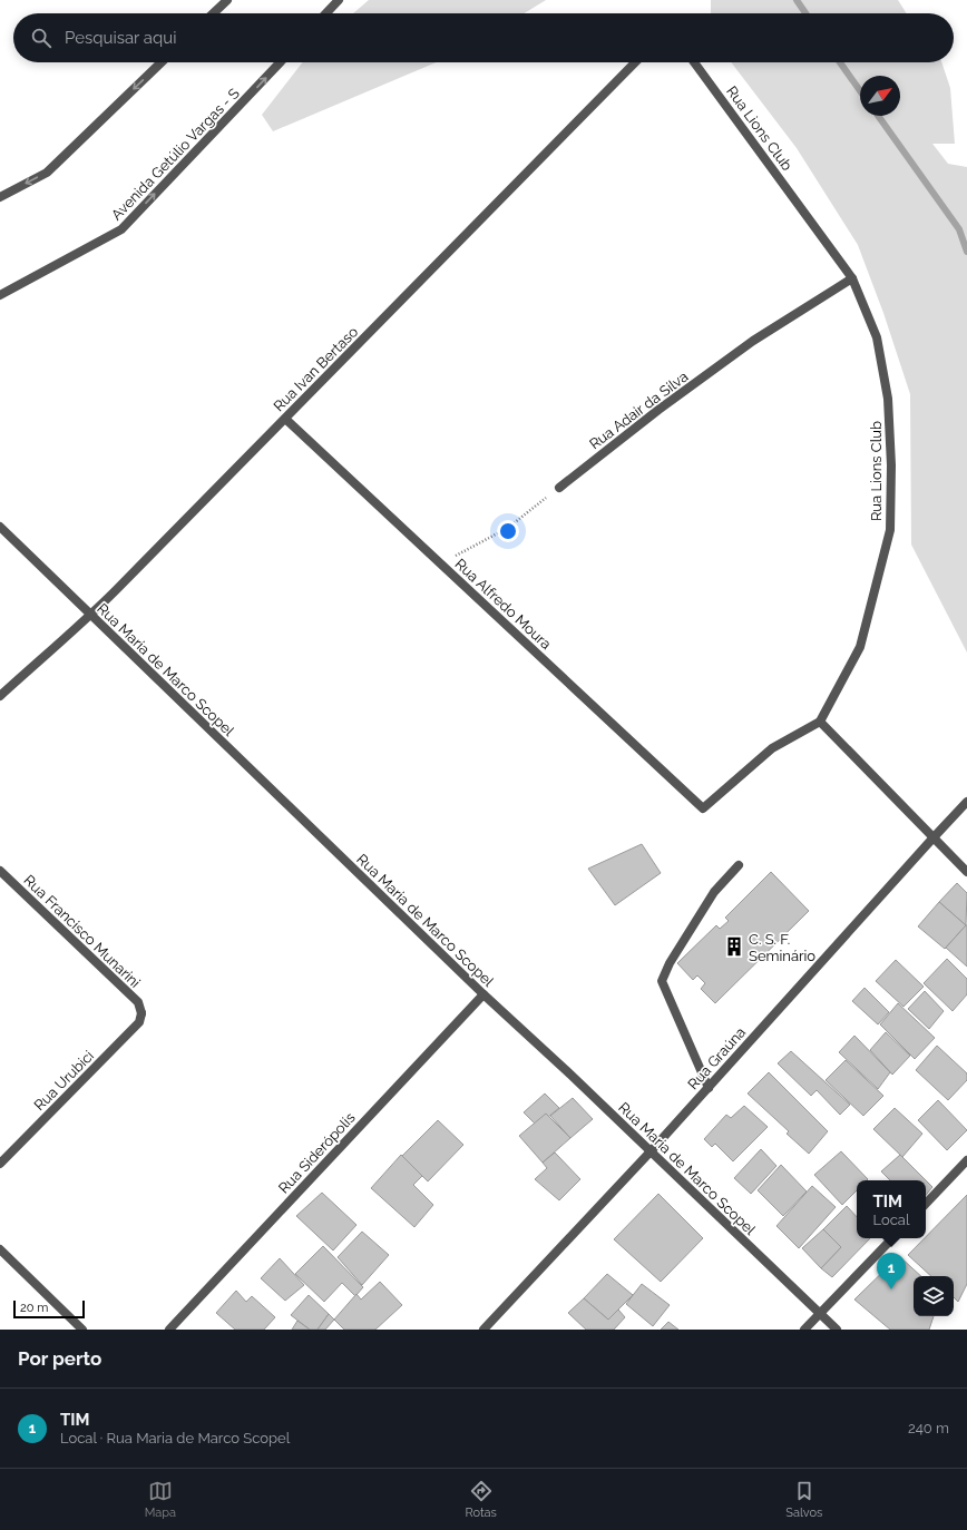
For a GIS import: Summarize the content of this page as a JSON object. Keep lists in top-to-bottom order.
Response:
{
  "streets": {
    "street": [
      "Rua Lions Club",
      "Avenida Getúlio Vargas - S",
      "Rua Ivan Bertaso",
      "Rua Adair da Silva",
      "Rua Alfredo Moura",
      "Rua Maria de Marco Scopel",
      "Rua Francisco Munarini",
      "Rua Graúna",
      "Rua Urubici",
      "Rua Siderópolis"
    ]
  },
  "crossings": [
    ["Rua Lions Club", "Rua Adair da Silva"],
    ["Rua Lions Club", "Rua Alfredo Moura"],
    ["Rua Ivan Bertaso", "Rua Alfredo Moura"],
    ["Rua Ivan Bertaso", "Rua Maria de Marco Scopel"],
    ["Rua Maria de Marco Scopel", "Rua Graúna"],
    ["Rua Maria de Marco Scopel", "Rua Siderópolis"],
    ["Rua Francisco Munarini", "Rua Urubici"]
  ],
  "one_way": ["Avenida Getúlio Vargas - S"],
  "places": {
    "building": ["C. S. F. Seminário"]
  },
  "scale_bar": "20 m",
  "north": "top right",
  "page": {
    "search": "Pesquisar aqui",
    "popup": ["TIM", "Local"],
    "pins": "1",
    "scale": "20 m",
    "heading": "Por perto",
    "list": [
      {
        "mark": "1",
        "name": "TIM",
        "note": "Local · Rua Maria de Marco Scopel",
        "value": "240 m"
      }
    ],
    "nav": ["Mapa", "Rotas", "Salvos"]
  }
}
